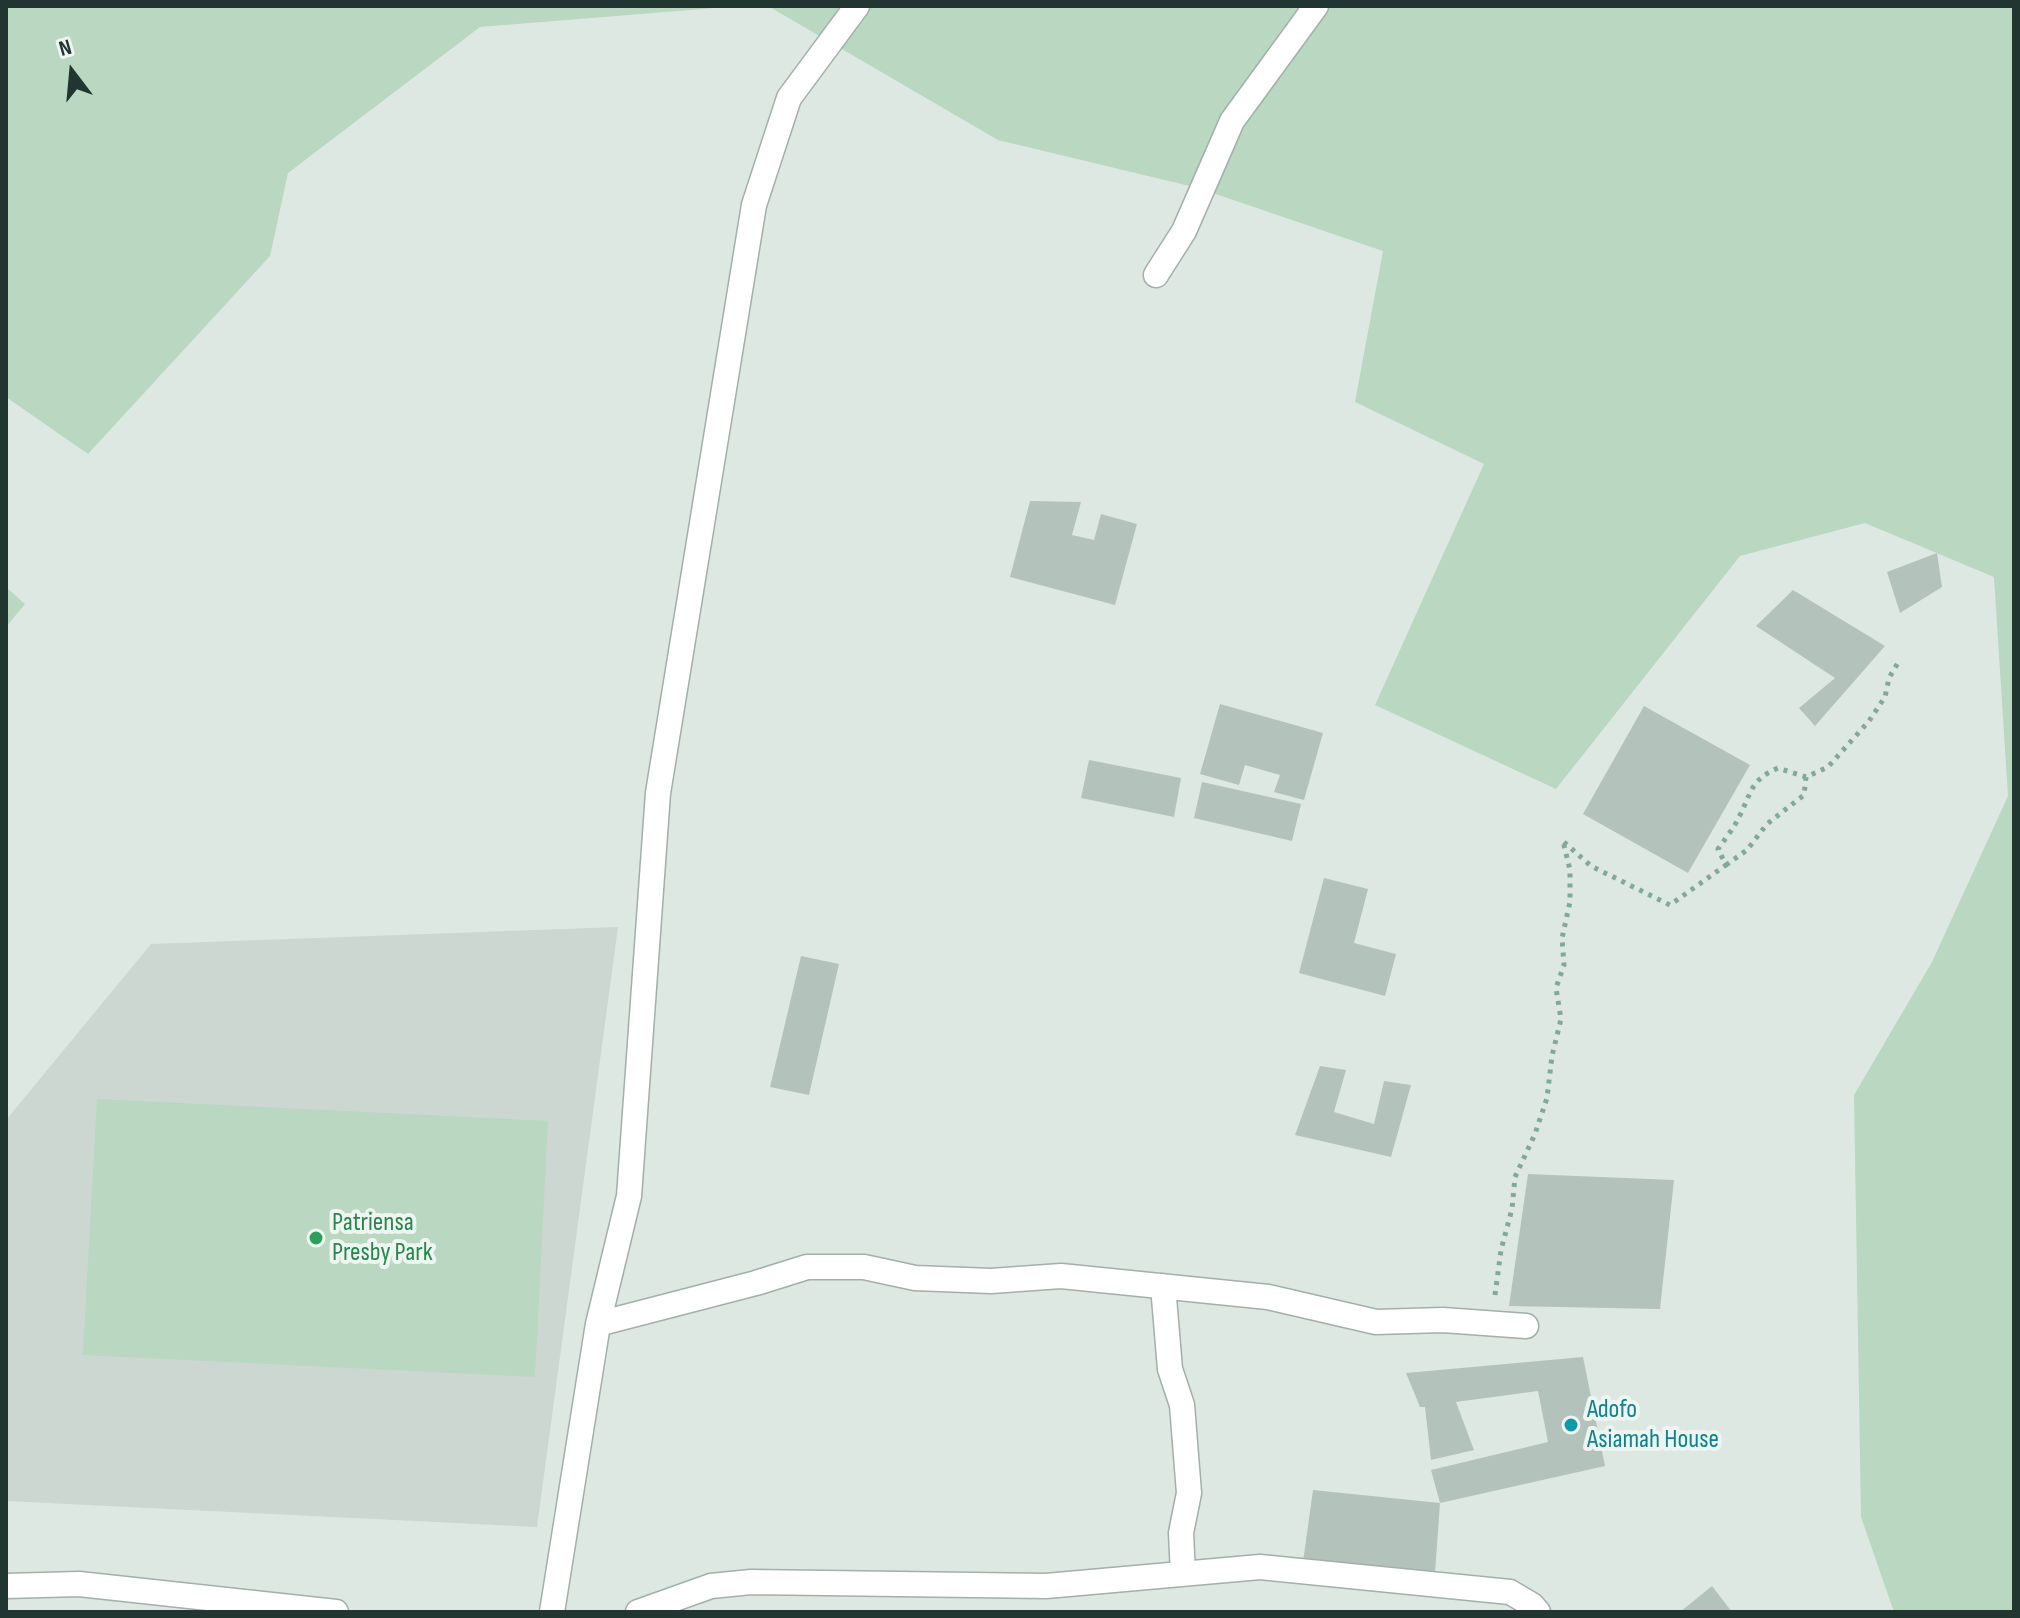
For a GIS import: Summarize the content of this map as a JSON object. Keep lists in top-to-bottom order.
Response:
{
  "places": ["Patriensa Presby Park", "Adofo Asiamah House"],
  "north": "top"
}
